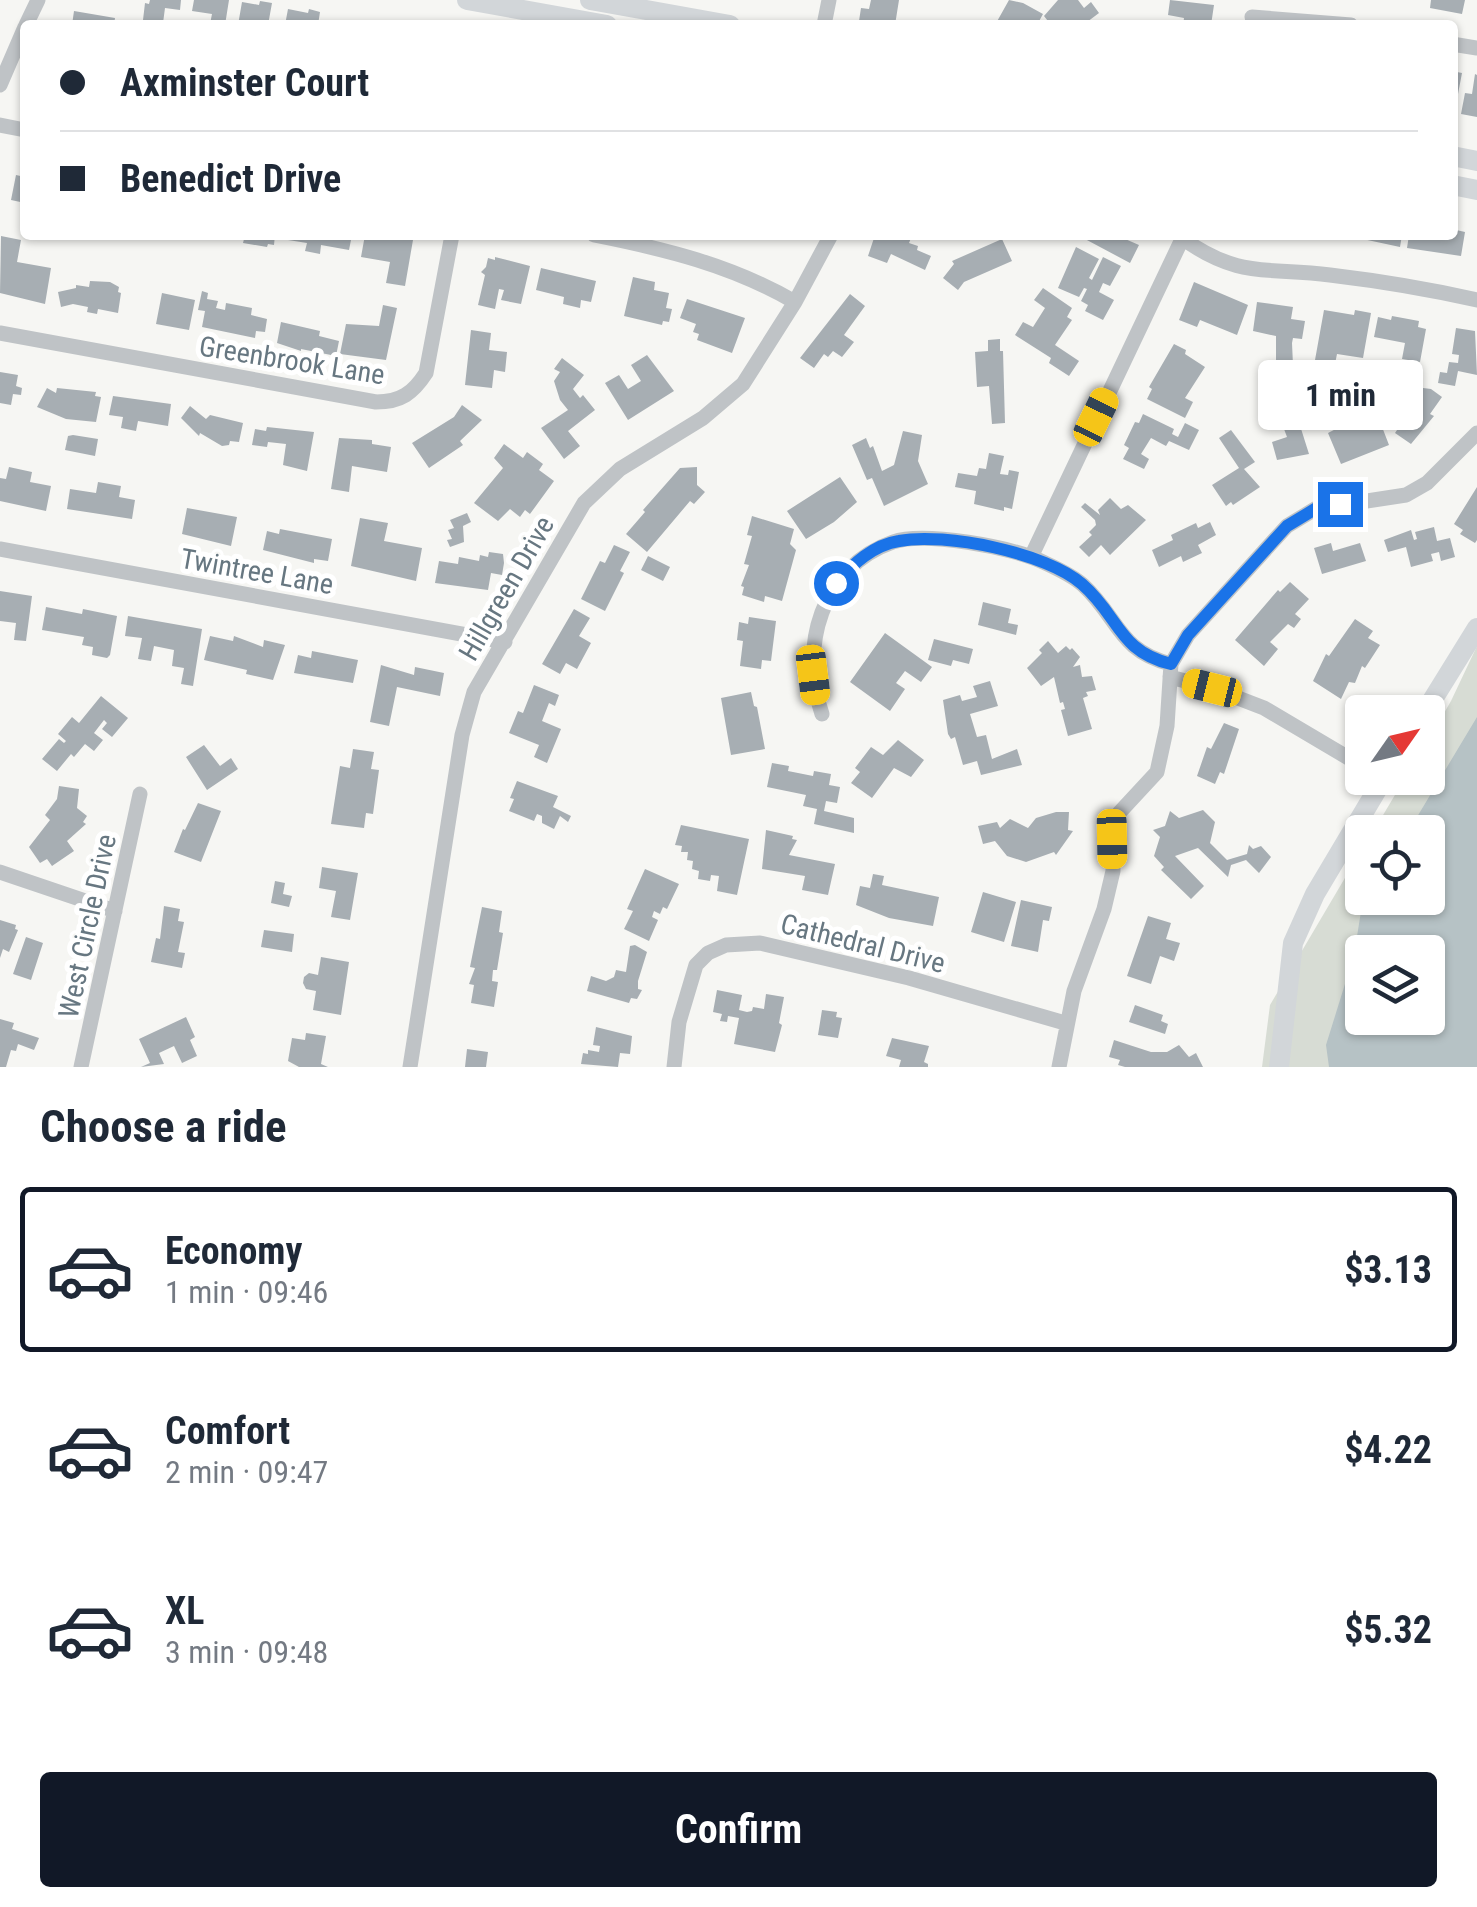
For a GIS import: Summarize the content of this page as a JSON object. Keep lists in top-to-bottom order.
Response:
{
  "streets": {
    "street": [
      "Greenbrook Lane",
      "Twintree Lane",
      "Hillgreen Drive",
      "West Circle Drive",
      "Cathedral Drive"
    ]
  },
  "crossings": [
    ["Twintree Lane", "Hillgreen Drive"]
  ],
  "north": "top right",
  "page": {
    "banner": ["Axminster Court", "Benedict Drive"],
    "bubble": "1 min",
    "heading": "Choose a ride",
    "list": [
      {
        "name": "Economy",
        "note": "1 min · 09:46",
        "value": "$3.13"
      },
      {
        "name": "Comfort",
        "note": "2 min · 09:47",
        "value": "$4.22"
      },
      {
        "name": "XL",
        "note": "3 min · 09:48",
        "value": "$5.32"
      }
    ],
    "buttons": "Confirm"
  }
}
